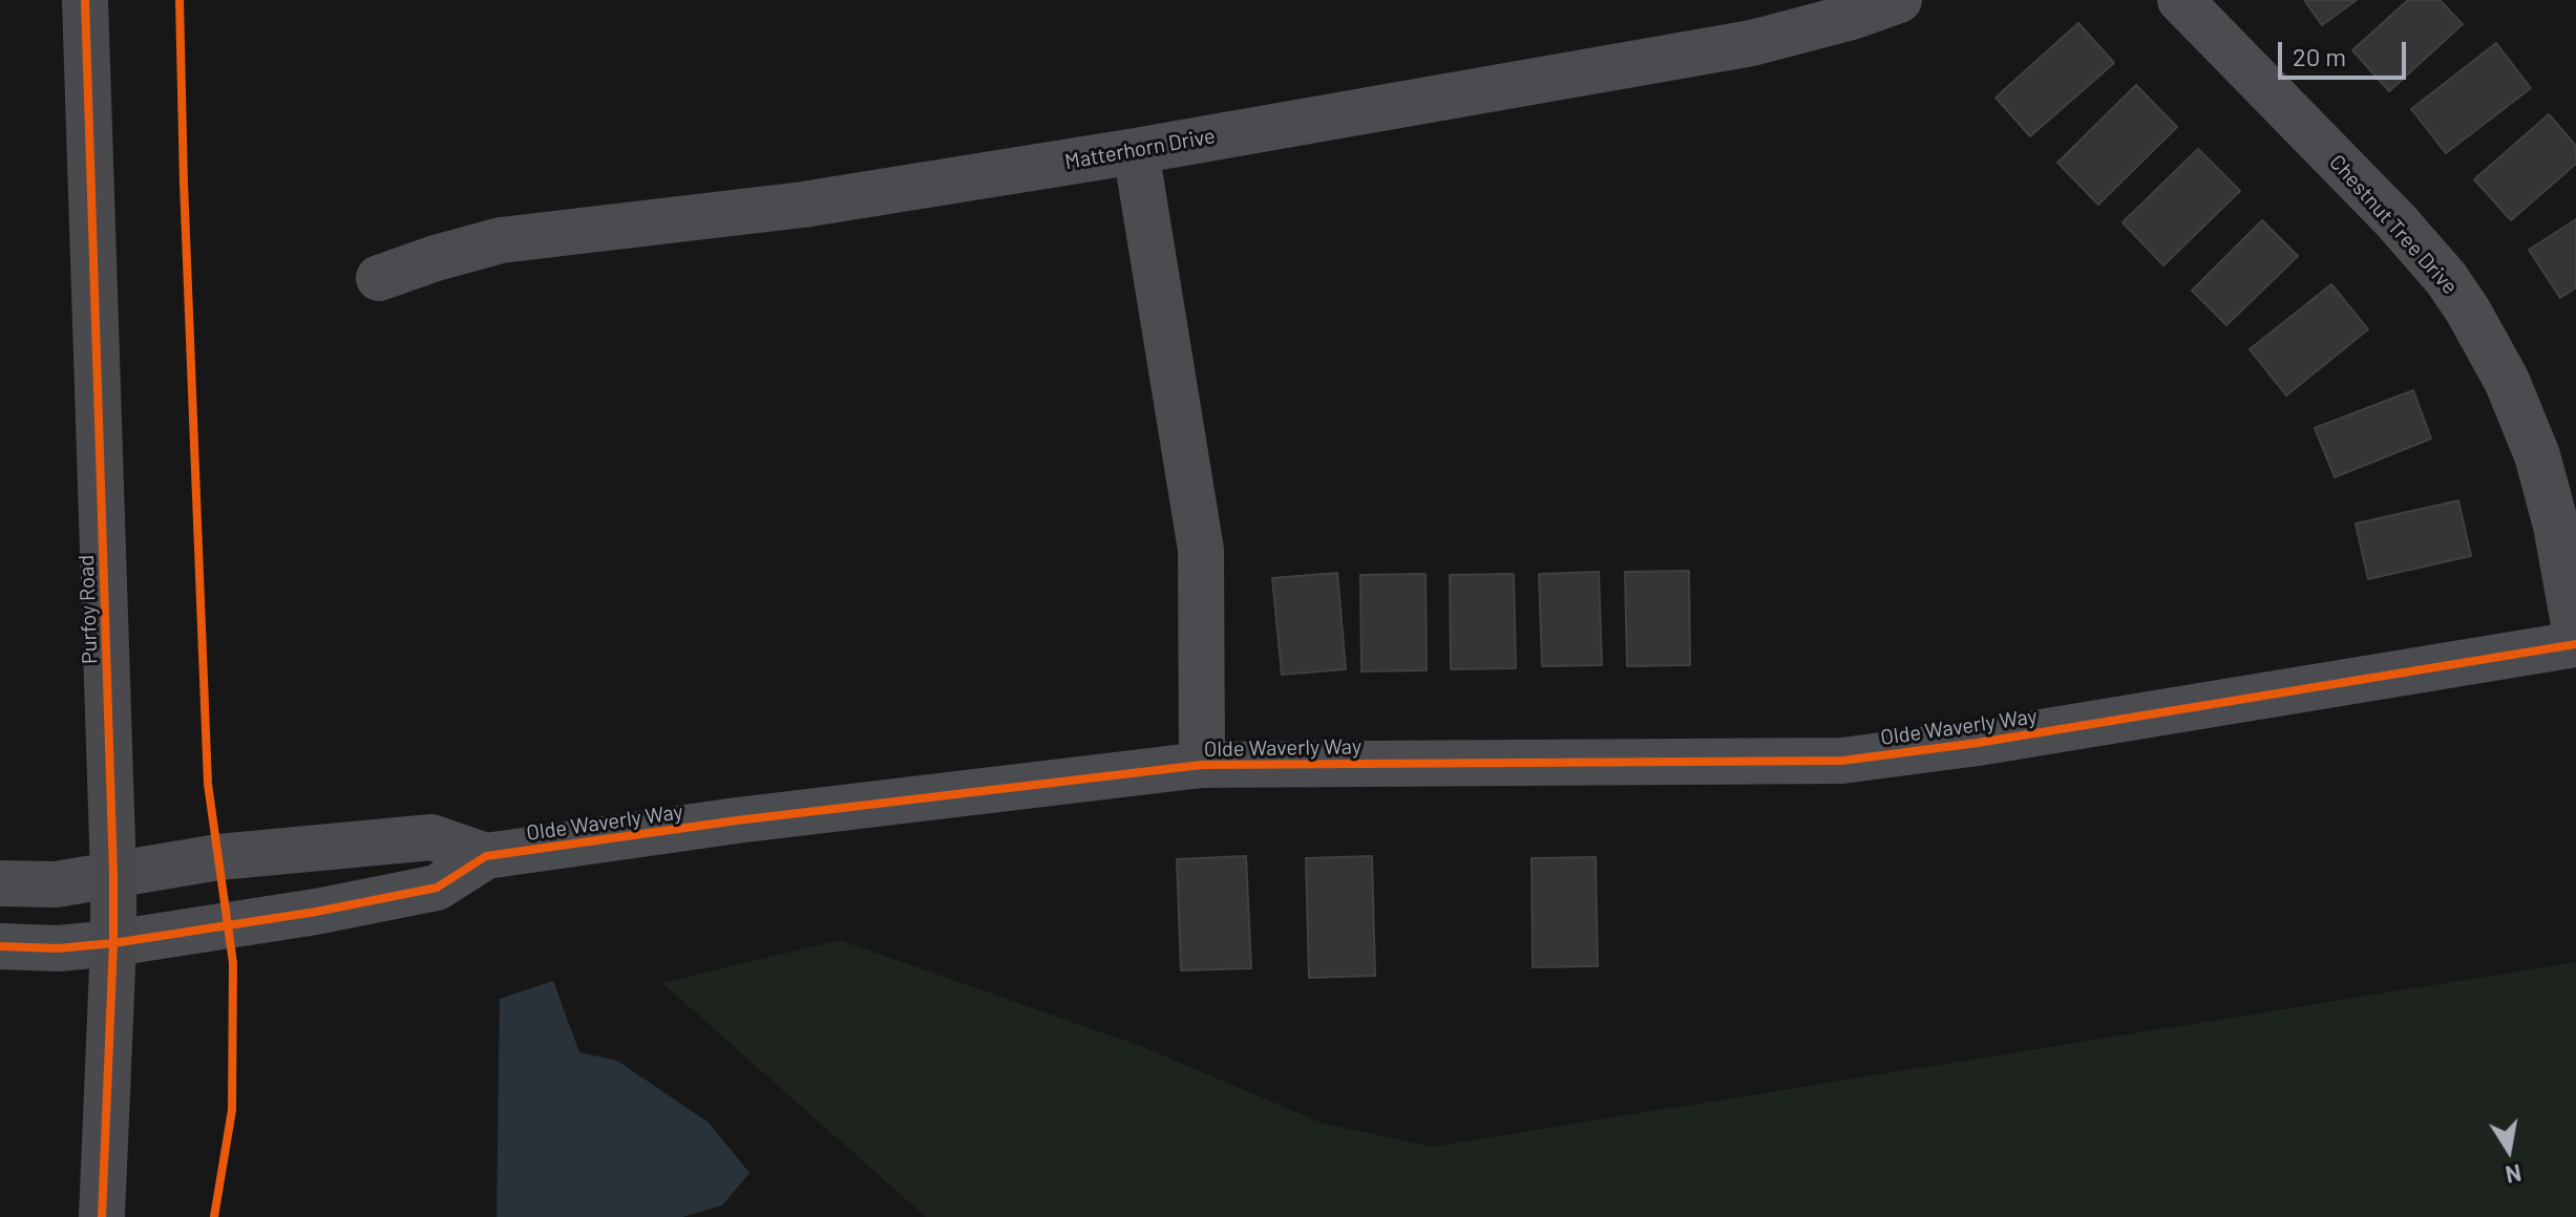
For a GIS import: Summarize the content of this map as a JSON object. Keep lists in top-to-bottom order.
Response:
{
  "streets": {
    "street": [
      "Matterhorn Drive",
      "Chestnut Tree Drive",
      "Purfoy Road",
      "Olde Waverly Way"
    ]
  },
  "crossings": [
    ["Purfoy Road", "Olde Waverly Way"]
  ],
  "scale_bar": "20 m",
  "north": "bottom"
}
